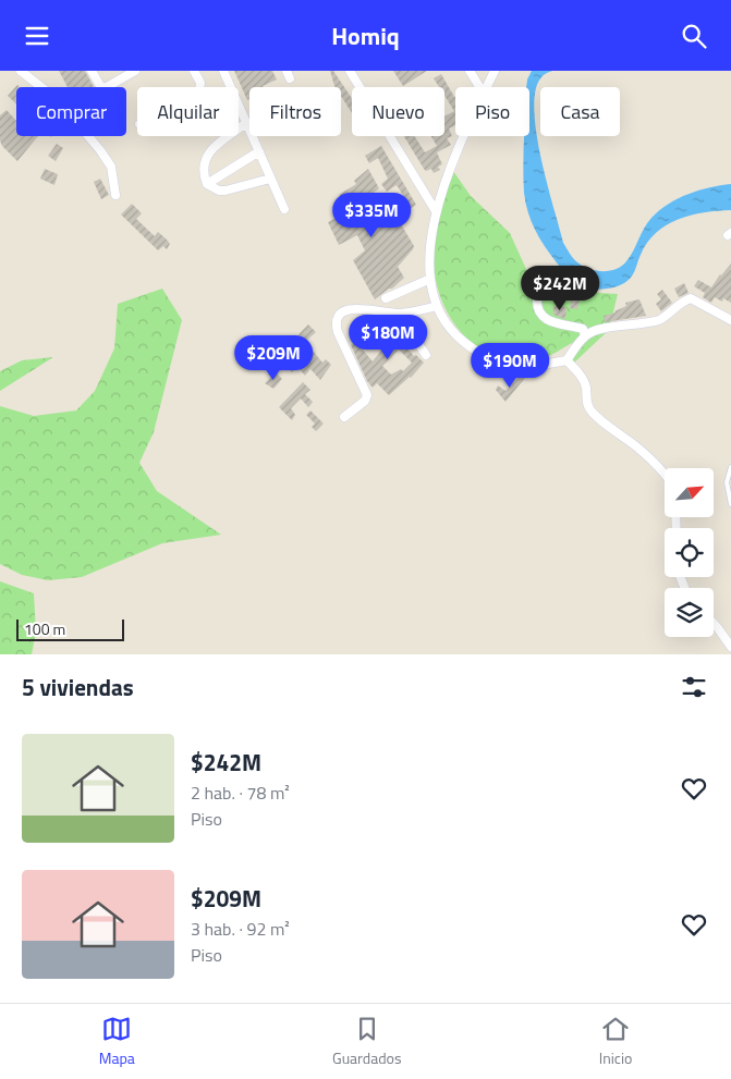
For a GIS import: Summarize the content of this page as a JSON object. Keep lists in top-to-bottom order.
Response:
{
  "scale_bar": "100 m",
  "north": "top right",
  "page": {
    "header": "Homiq",
    "chip": [
      "Comprar",
      "Alquilar",
      "Filtros",
      "Nuevo",
      "Piso",
      "Casa"
    ],
    "price": [
      "$335M",
      "$242M",
      "$180M",
      "$209M",
      "$190M"
    ],
    "scale": "100 m",
    "heading": "5 viviendas",
    "list": [
      {
        "name": "$242M",
        "note": "2 hab. · 78 m² · Piso"
      },
      {
        "name": "$209M",
        "note": "3 hab. · 92 m² · Piso"
      }
    ],
    "tabs": ["Mapa", "Guardados", "Inicio"]
  }
}
